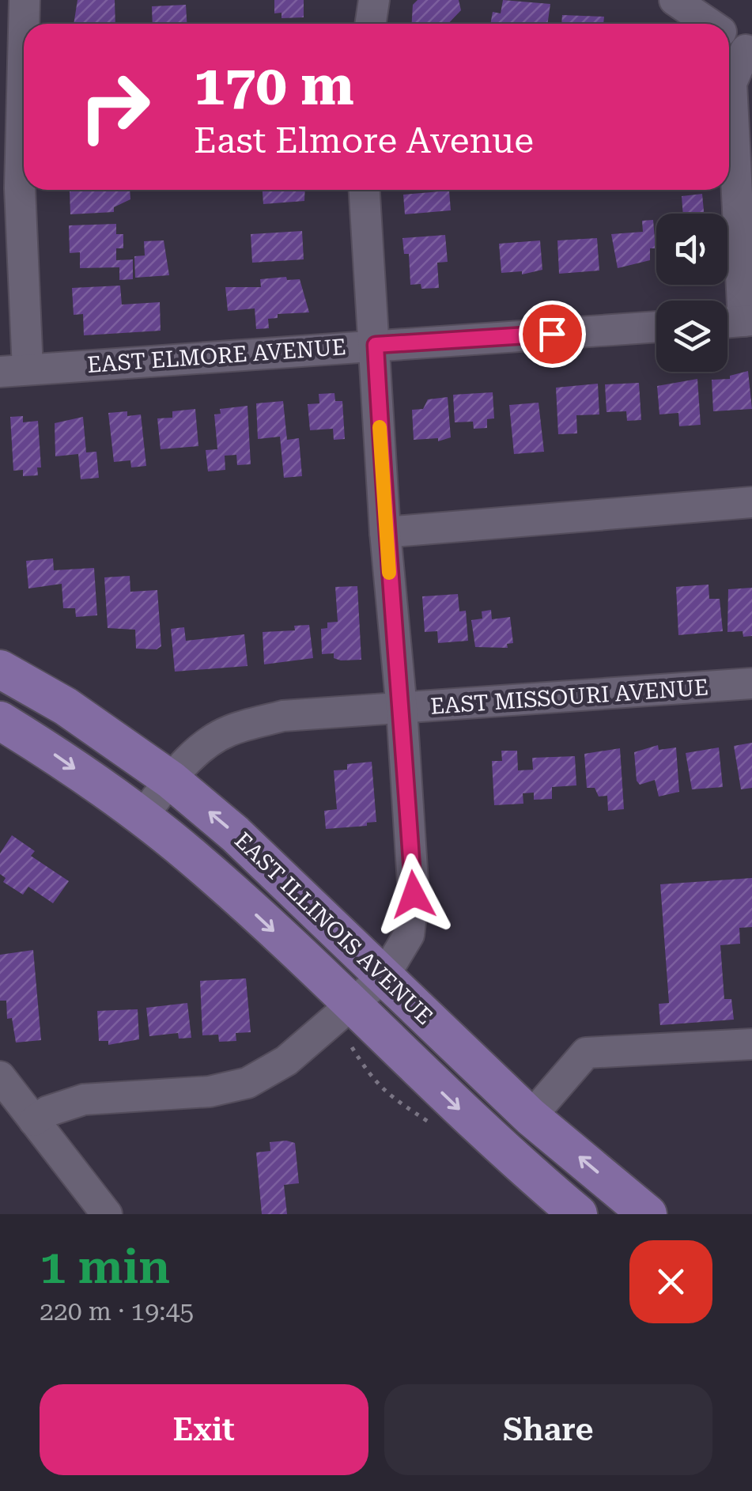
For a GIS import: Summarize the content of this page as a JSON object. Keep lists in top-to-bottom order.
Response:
{
  "streets": {
    "main road": ["EAST ILLINOIS AVENUE"],
    "street": ["EAST ELMORE AVENUE", "EAST MISSOURI AVENUE"]
  },
  "crossings": [
    ["EAST MISSOURI AVENUE", "EAST ILLINOIS AVENUE"]
  ],
  "page": {
    "turn": ["170 m", "East Elmore Avenue"],
    "heading": ["1 min", "220 m · 19:45"],
    "buttons": ["Exit", "Share"]
  }
}
